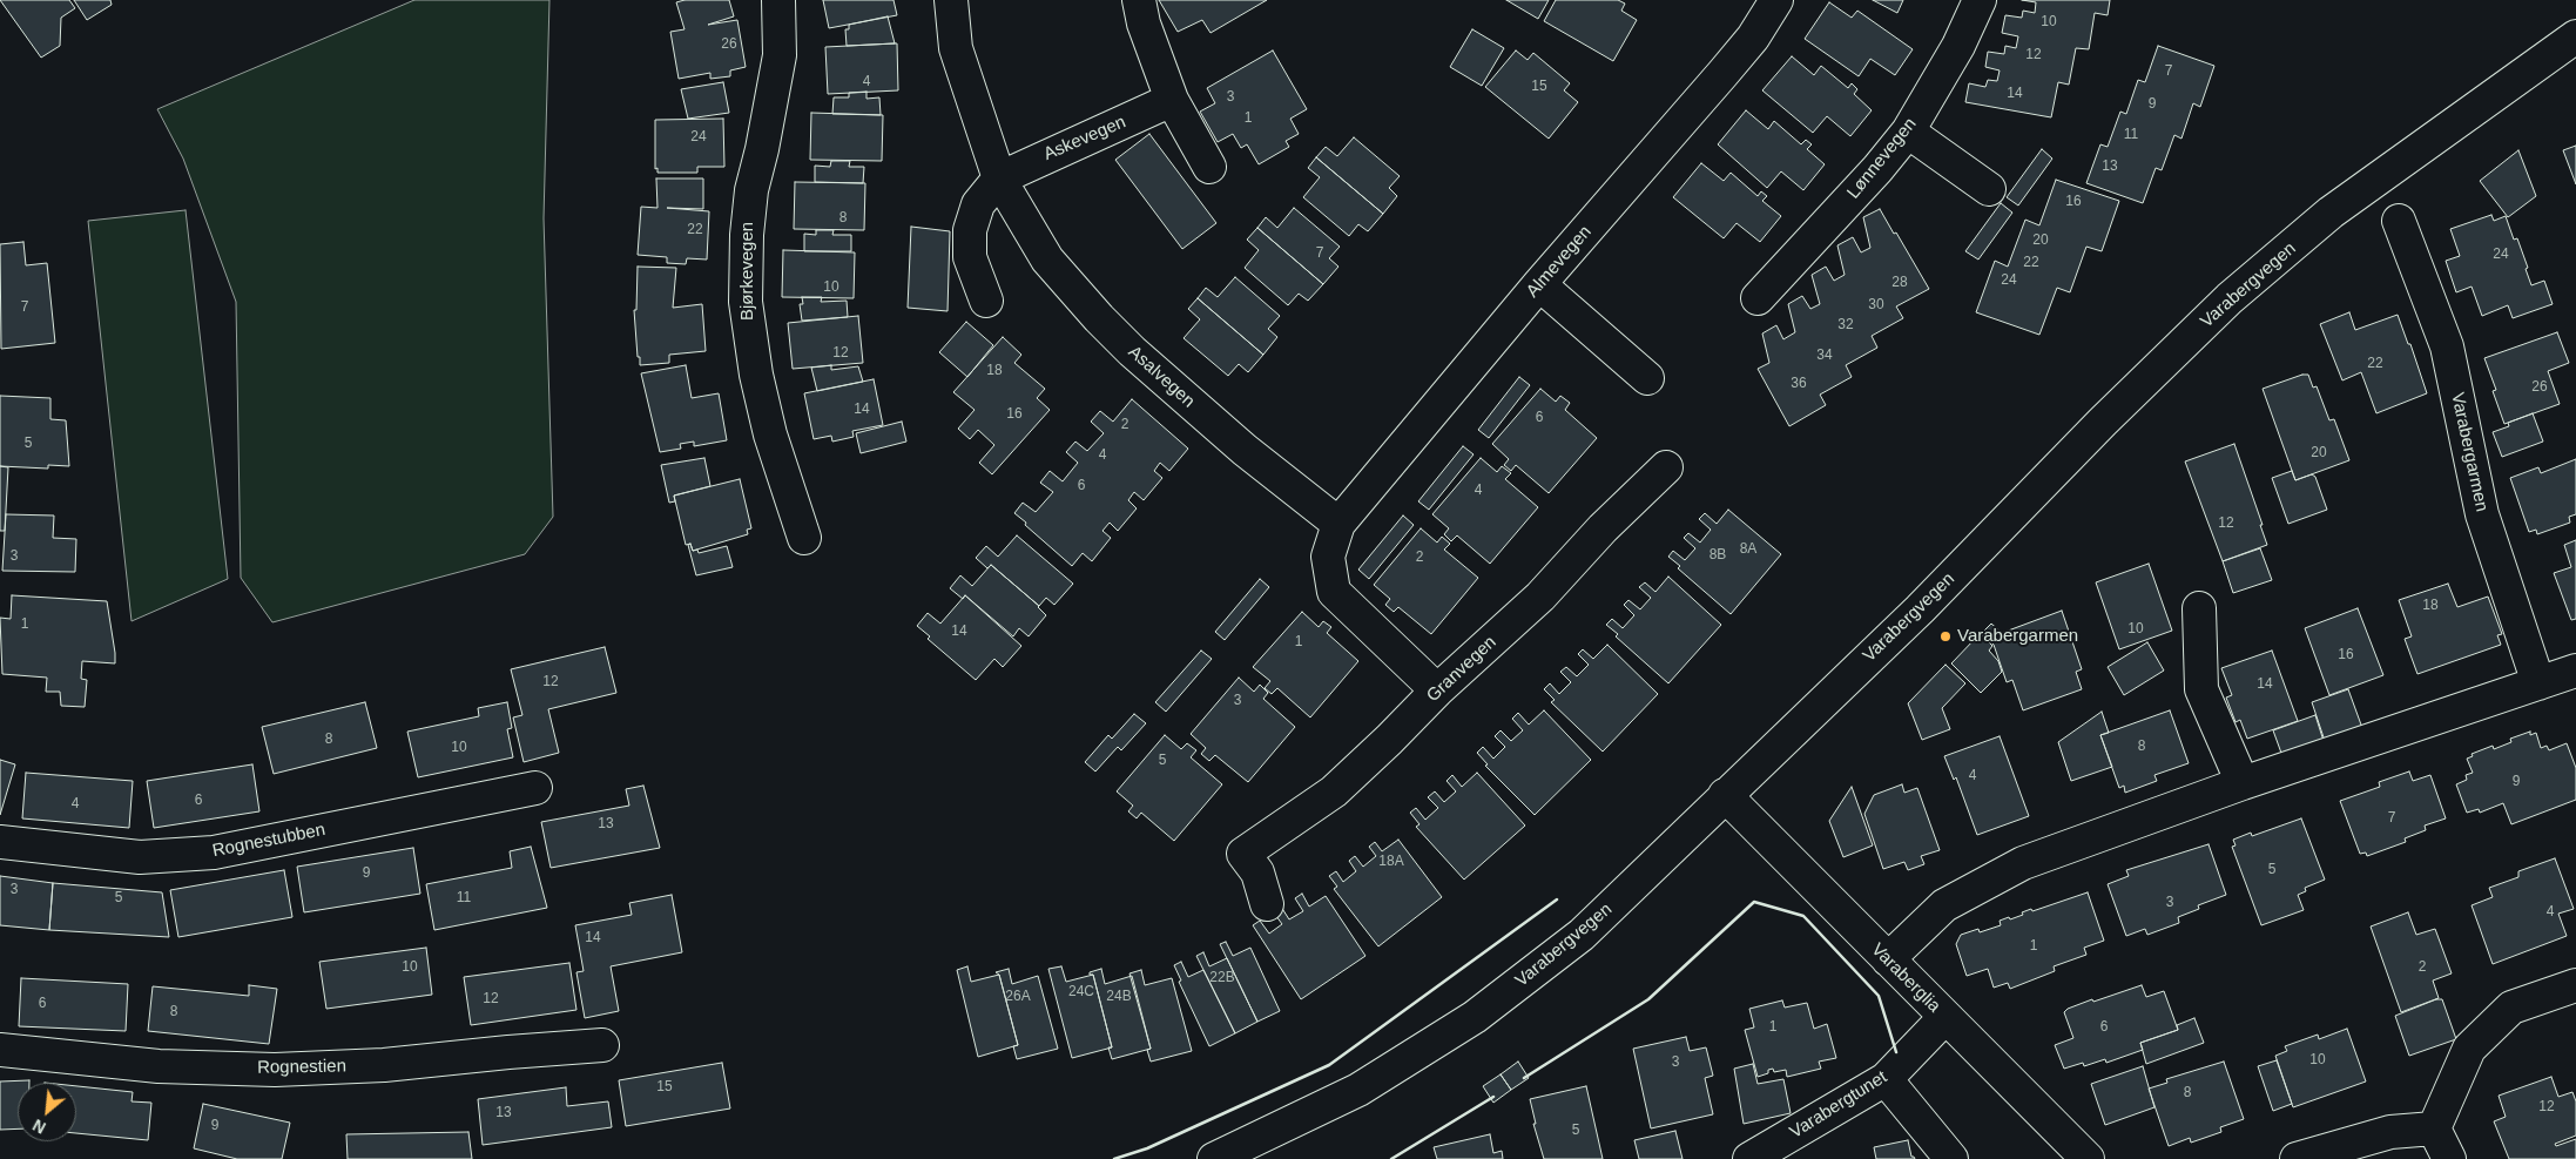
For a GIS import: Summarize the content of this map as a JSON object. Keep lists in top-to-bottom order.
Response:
{
  "streets": {
    "street": [
      "Askevegen",
      "Lønnevegen",
      "Almevegen",
      "Bjørkevegen",
      "Varabergvegen",
      "Asalvegen",
      "Varabergarmen",
      "Granvegen",
      "Rognestubben",
      "Varaberglia",
      "Rognestien",
      "Varabergtunet"
    ]
  },
  "crossings": [
    ["Askevegen", "Asalvegen"],
    ["Almevegen", "Asalvegen"],
    ["Varabergvegen", "Varaberglia"],
    ["Varaberglia", "Varabergtunet"]
  ],
  "places": ["Varabergarmen"],
  "house_numbers": [
    "10",
    "26",
    "12",
    "7",
    "4",
    "15",
    "14",
    "3",
    "9",
    "1",
    "11",
    "24",
    "13",
    "16",
    "8",
    "22",
    "20",
    "7",
    "24",
    "22",
    "24",
    "28",
    "10",
    "30",
    "7",
    "32",
    "12",
    "34",
    "22",
    "18",
    "36",
    "26",
    "14",
    "16",
    "6",
    "2",
    "5",
    "20",
    "4",
    "6",
    "4",
    "12",
    "8A",
    "8B",
    "3",
    "2",
    "18",
    "1",
    "10",
    "14",
    "1",
    "16",
    "12",
    "14",
    "3",
    "8",
    "8",
    "10",
    "5",
    "4",
    "9",
    "6",
    "4",
    "7",
    "13",
    "18A",
    "5",
    "9",
    "3",
    "5",
    "11",
    "3",
    "4",
    "14",
    "1",
    "10",
    "2",
    "22B",
    "24C",
    "26A",
    "24B",
    "12",
    "6",
    "8",
    "1",
    "6",
    "10",
    "3",
    "15",
    "8",
    "12",
    "13",
    "9",
    "5"
  ],
  "north": "bottom left"
}
